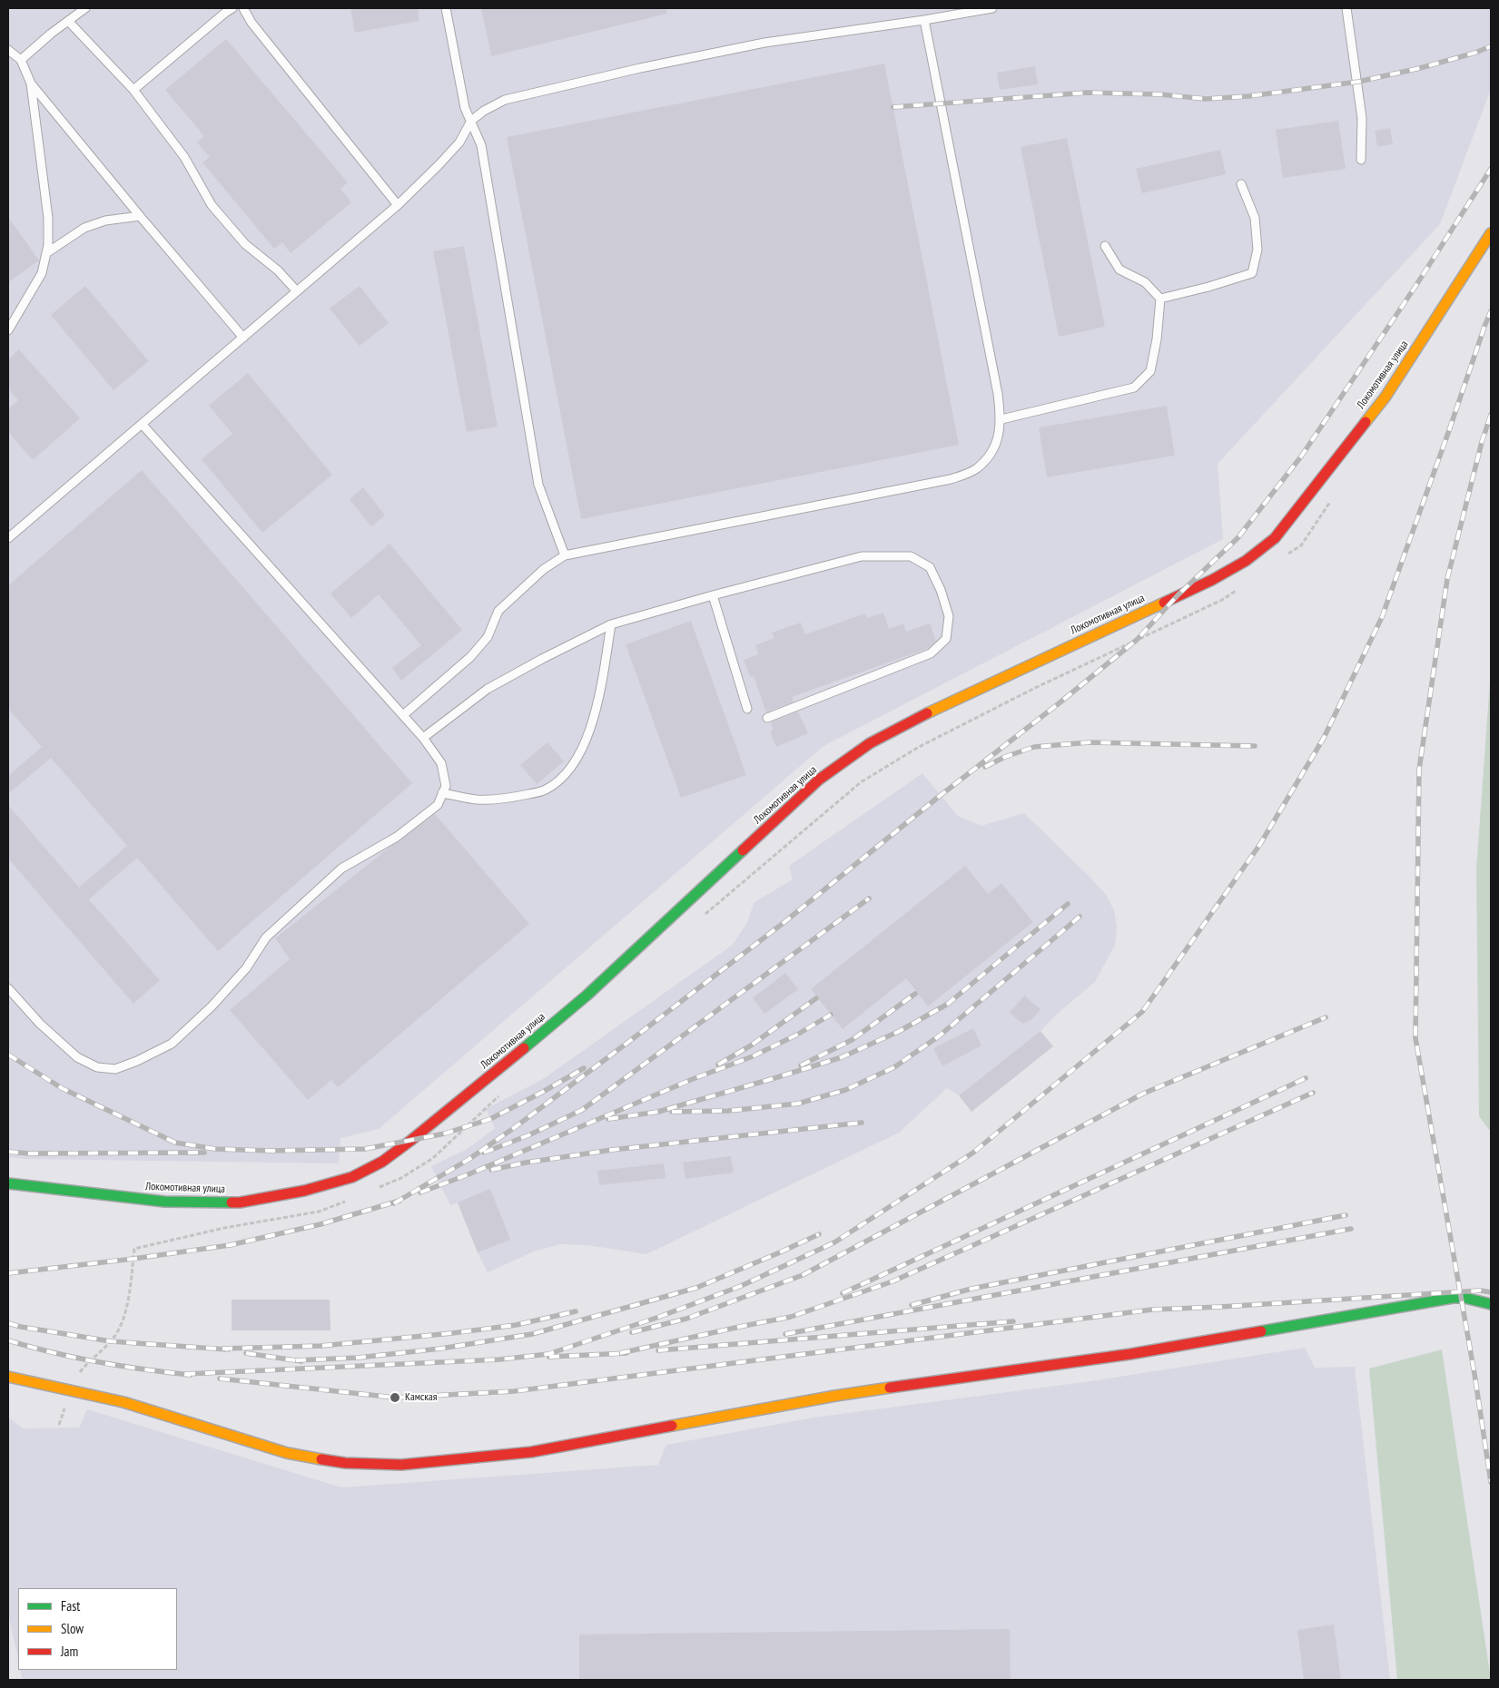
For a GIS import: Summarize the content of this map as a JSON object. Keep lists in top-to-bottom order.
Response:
{
  "streets": {
    "main road": ["Локомотивная улица"]
  },
  "places": ["Камская"],
  "legend": ["Fast", "Slow", "Jam"]
}
